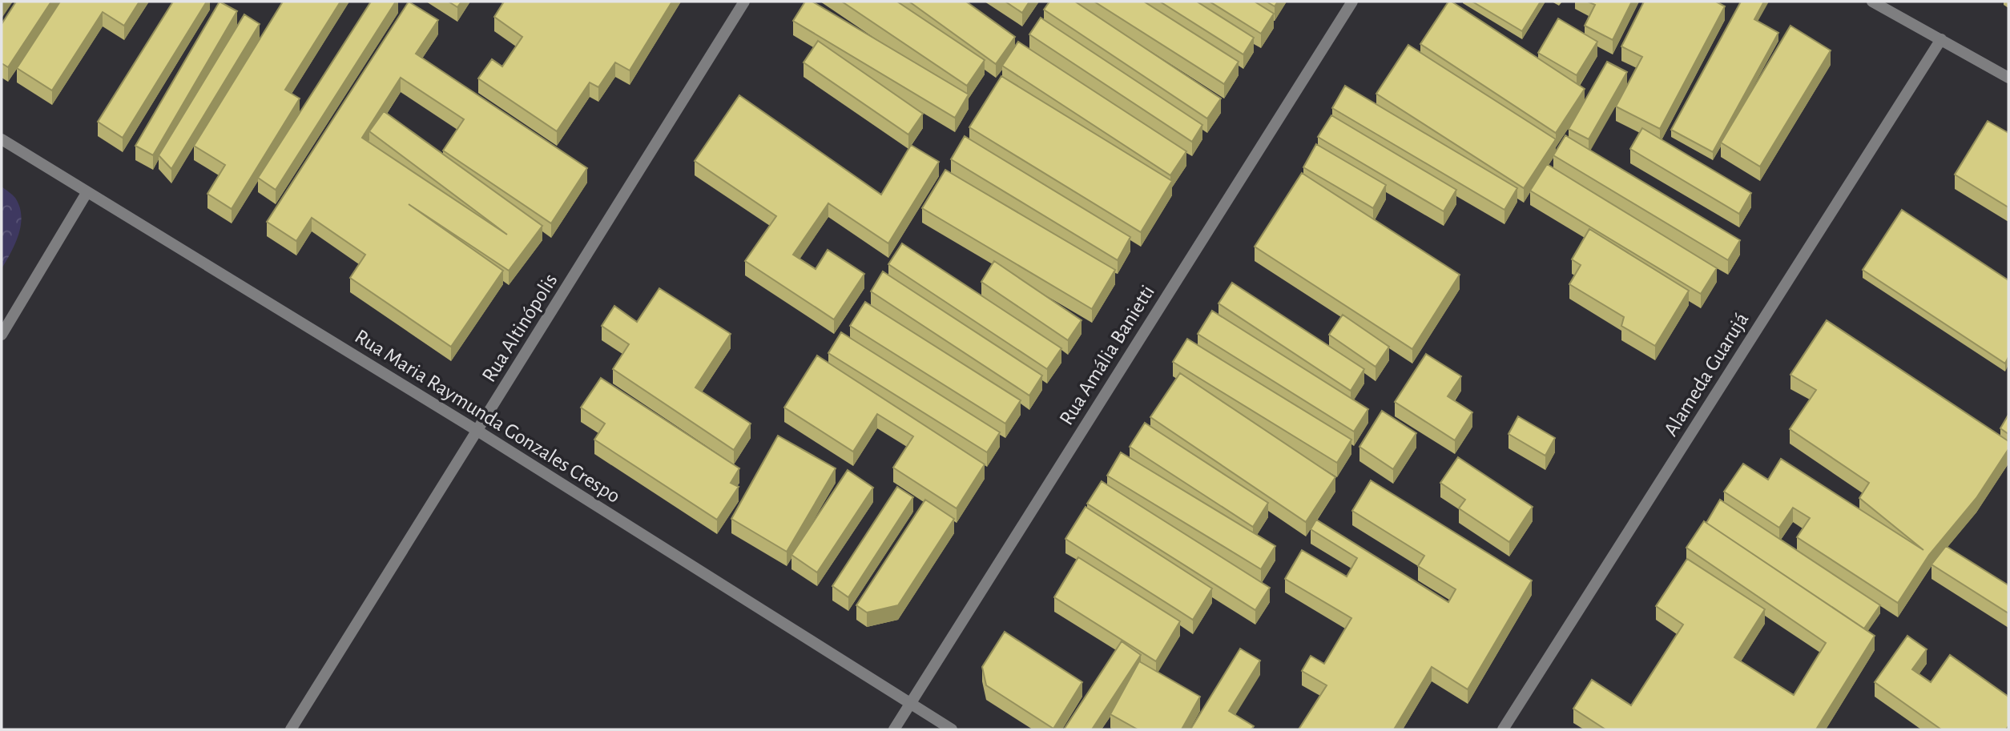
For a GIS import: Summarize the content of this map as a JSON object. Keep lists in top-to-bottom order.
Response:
{
  "streets": {
    "street": [
      "Rua Altinópolis",
      "Rua Amália Banietti",
      "Alameda Guarujá",
      "Rua Maria Raymunda Gonzales Crespo"
    ]
  },
  "crossings": [
    ["Rua Altinópolis", "Rua Maria Raymunda Gonzales Crespo"],
    ["Rua Amália Banietti", "Rua Maria Raymunda Gonzales Crespo"]
  ]
}
